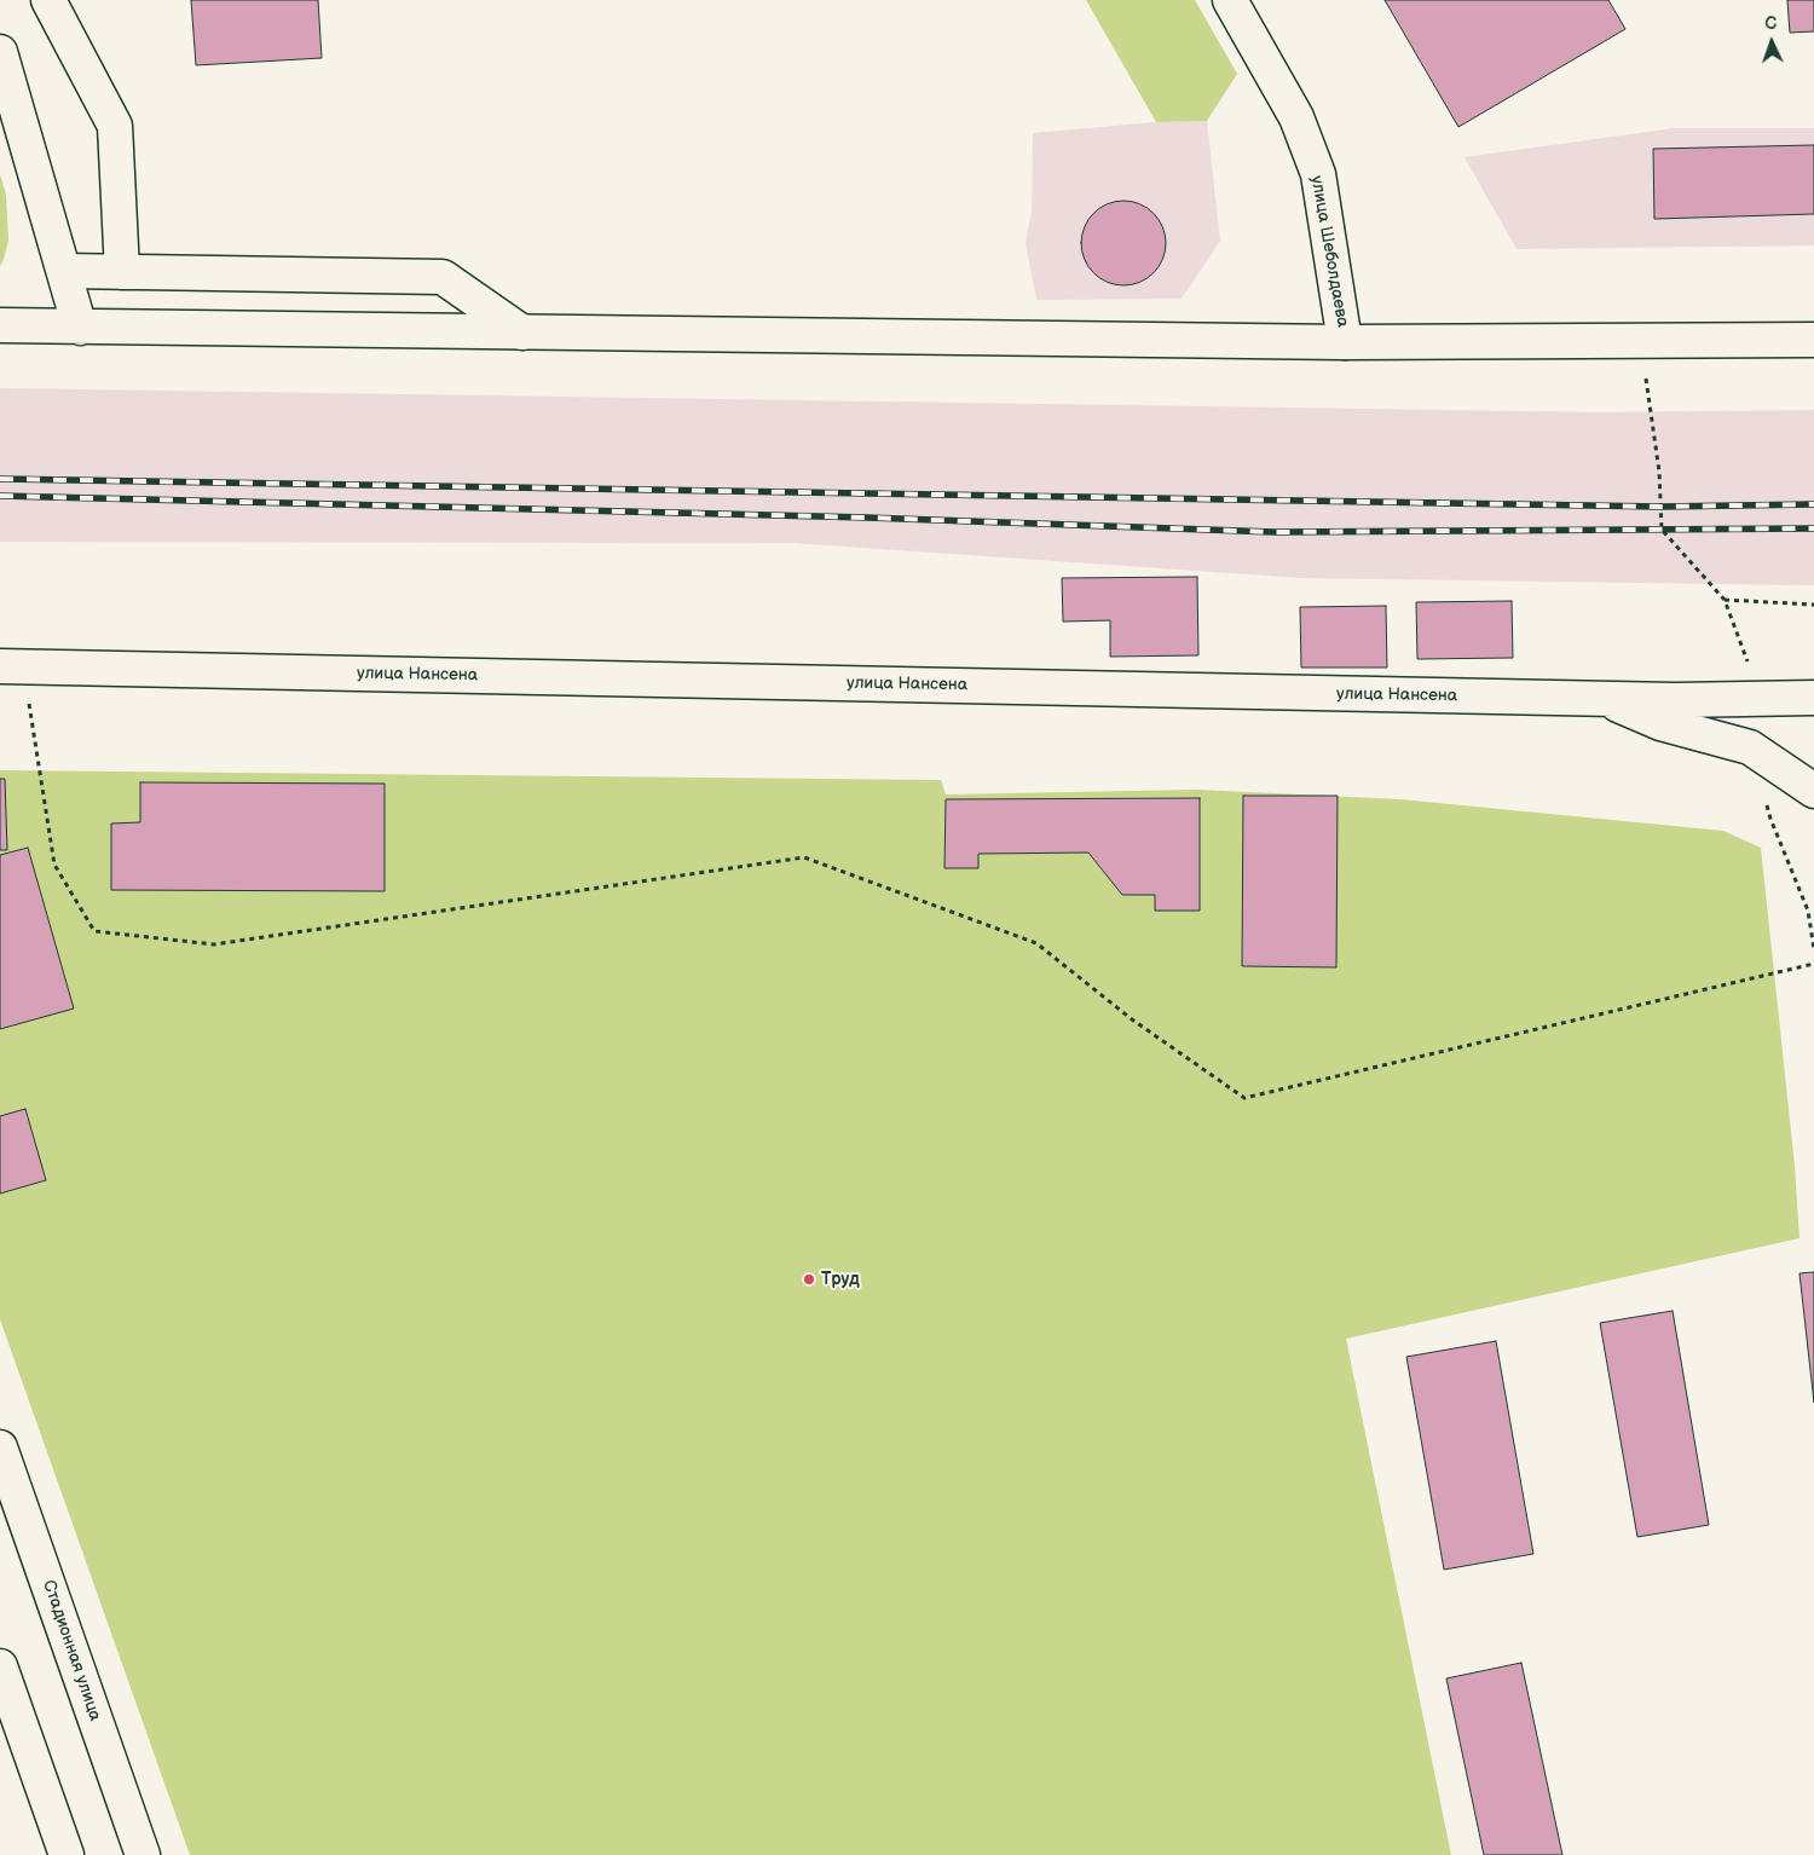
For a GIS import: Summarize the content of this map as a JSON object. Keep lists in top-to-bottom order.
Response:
{
  "streets": {
    "main road": ["улица Шеболдаева", "улица Нансена", "Стадионная улица"]
  },
  "places": ["Труд"],
  "north": "top"
}
